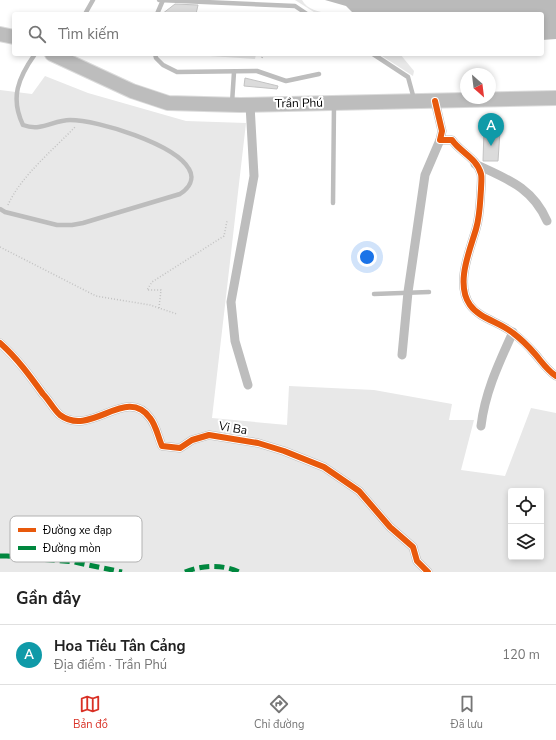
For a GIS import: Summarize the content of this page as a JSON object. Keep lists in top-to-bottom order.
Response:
{
  "streets": {
    "main road": ["Trần Phú"],
    "street": ["Vi Ba"]
  },
  "legend": ["Đường xe đạp", "Đường mòn"],
  "north": "bottom right",
  "page": {
    "search": "Tìm kiếm",
    "pins": "A",
    "heading": "Gần đây",
    "list": [
      {
        "mark": "A",
        "name": "Hoa Tiêu Tân Cảng",
        "note": "Địa điểm · Trần Phú",
        "value": "120 m"
      }
    ],
    "nav": ["Bản đồ", "Chỉ đường", "Đã lưu"]
  }
}
